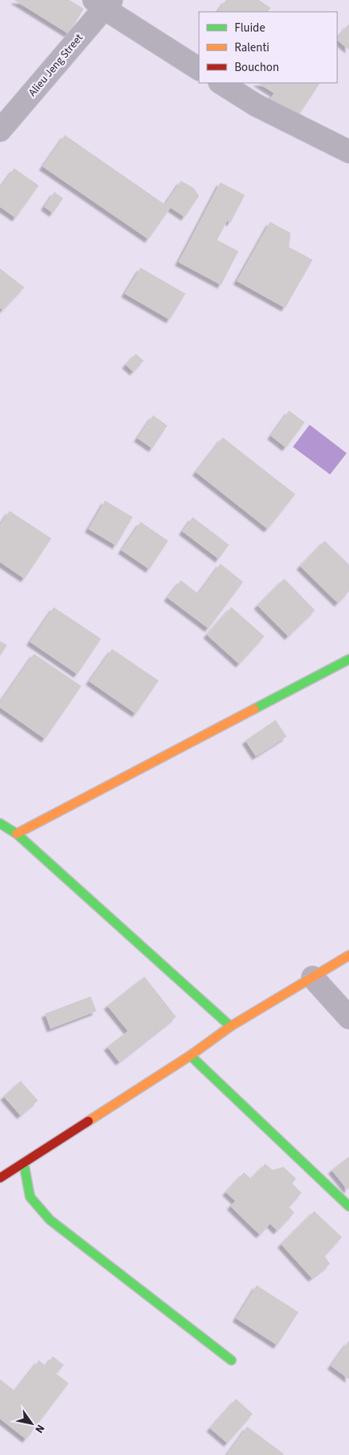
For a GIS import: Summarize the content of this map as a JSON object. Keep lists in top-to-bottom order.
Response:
{
  "streets": {
    "street": ["Alieu Jeng Street"]
  },
  "legend": ["Fluide", "Ralenti", "Bouchon"],
  "north": "bottom right"
}
